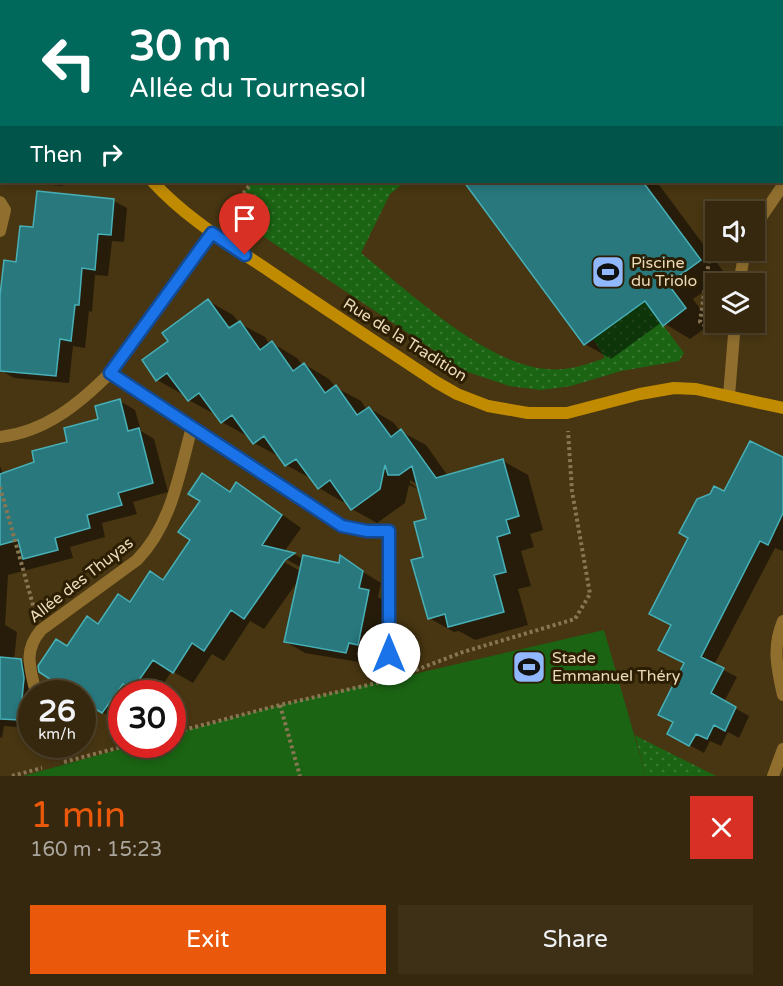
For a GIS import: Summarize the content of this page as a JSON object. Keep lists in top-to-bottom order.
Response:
{
  "streets": {
    "street": ["Rue de la Tradition", "Allée des Thuyas"]
  },
  "places": {
    "sports": ["Piscine du Triolo", "Stade Emmanuel Théry"]
  },
  "page": {
    "turn": ["30 m", "Allée du Tournesol"],
    "then": "Then",
    "speed": "26 km/h",
    "limit": "30",
    "heading": ["1 min", "160 m · 15:23"],
    "buttons": ["Exit", "Share"]
  }
}
